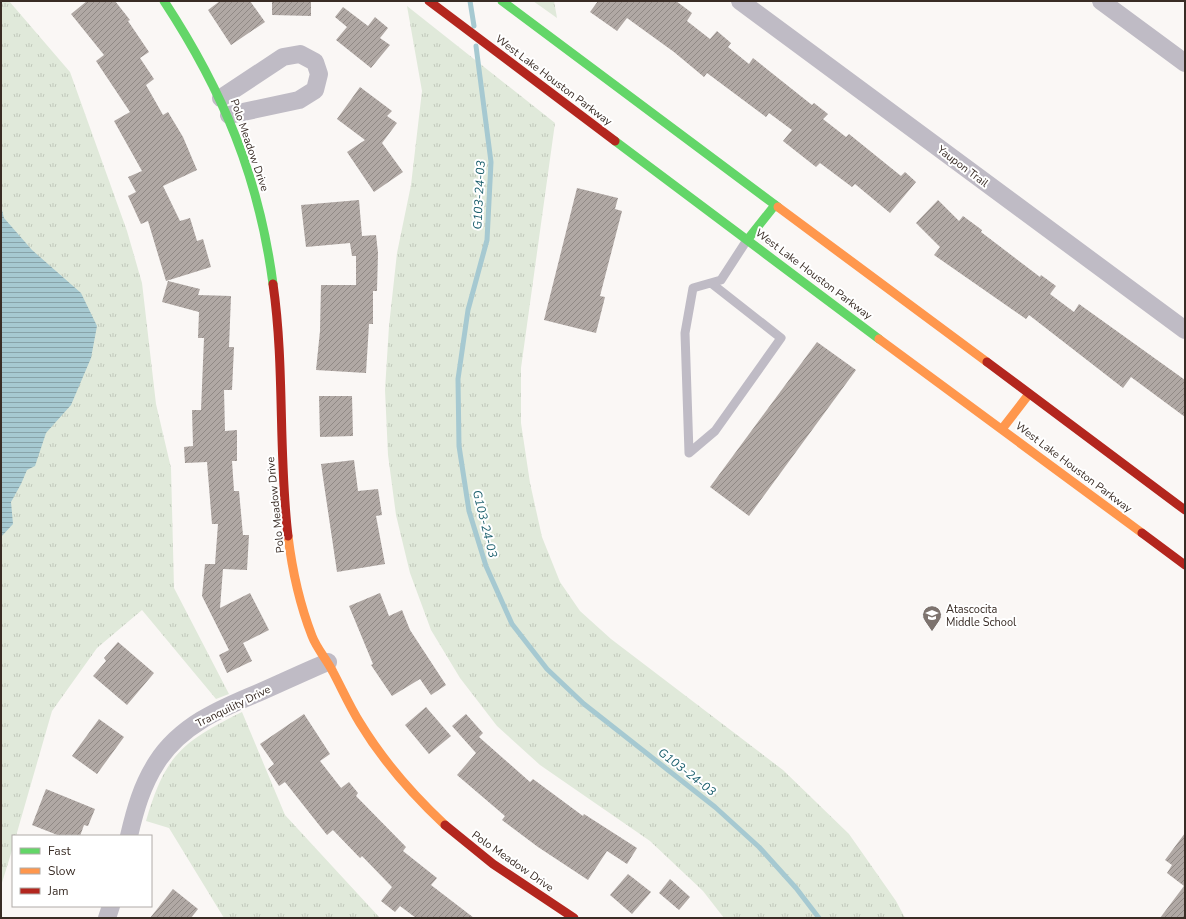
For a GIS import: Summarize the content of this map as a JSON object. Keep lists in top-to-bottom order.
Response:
{
  "streets": {
    "main road": ["West Lake Houston Parkway", "Polo Meadow Drive"],
    "street": ["Yaupon Trail", "Tranquility Drive"]
  },
  "crossings": [
    ["Polo Meadow Drive", "Tranquility Drive"]
  ],
  "water": ["G103-24-03"],
  "places": {
    "school or university": ["Atascocita Middle School"]
  },
  "legend": ["Fast", "Slow", "Jam"]
}
